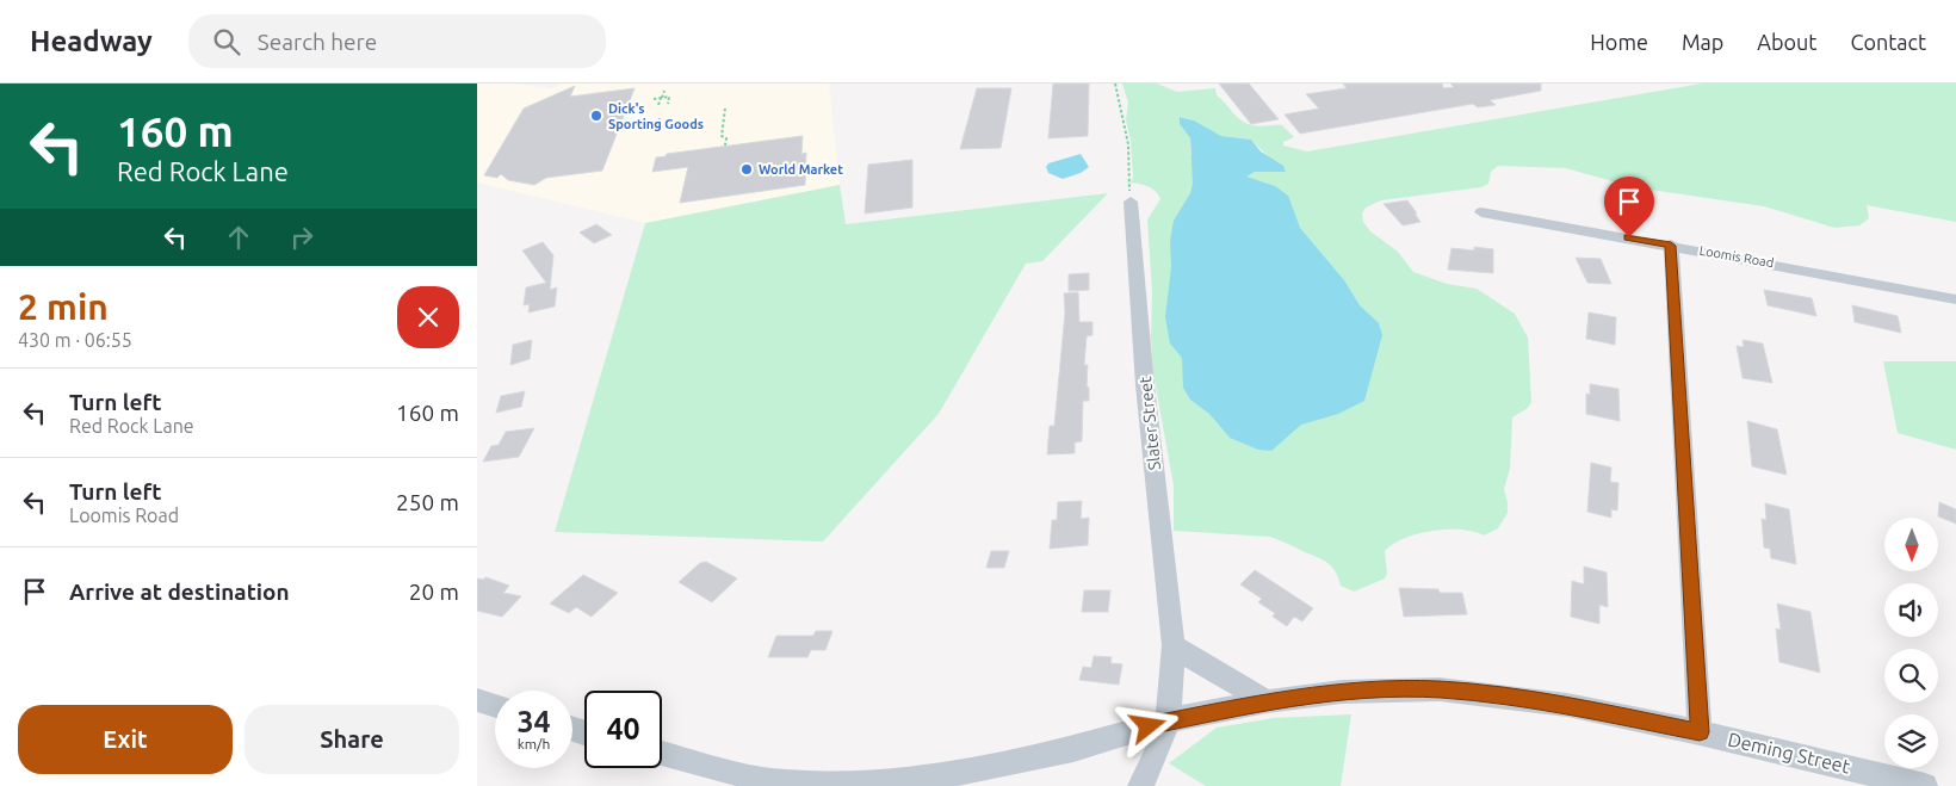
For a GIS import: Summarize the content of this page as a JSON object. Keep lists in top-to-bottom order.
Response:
{
  "streets": {
    "street": ["Loomis Road", "Slater Street", "Deming Street"]
  },
  "crossings": [
    ["Slater Street", "Deming Street"]
  ],
  "places": ["Dick's Sporting Goods", "World Market"],
  "north": "bottom",
  "page": {
    "header": "Headway",
    "search": "Search here",
    "nav": [
      "Home",
      "Map",
      "About",
      "Contact"
    ],
    "turn": ["160 m", "Red Rock Lane"],
    "heading": ["2 min", "430 m · 06:55"],
    "list": [
      {
        "name": "Turn left",
        "note": "Red Rock Lane",
        "value": "160 m"
      },
      {
        "name": "Turn left",
        "note": "Loomis Road",
        "value": "250 m"
      },
      {
        "name": "Arrive at destination",
        "value": "20 m"
      }
    ],
    "speed": "34 km/h",
    "limit": "40",
    "buttons": ["Exit", "Share"]
  }
}
